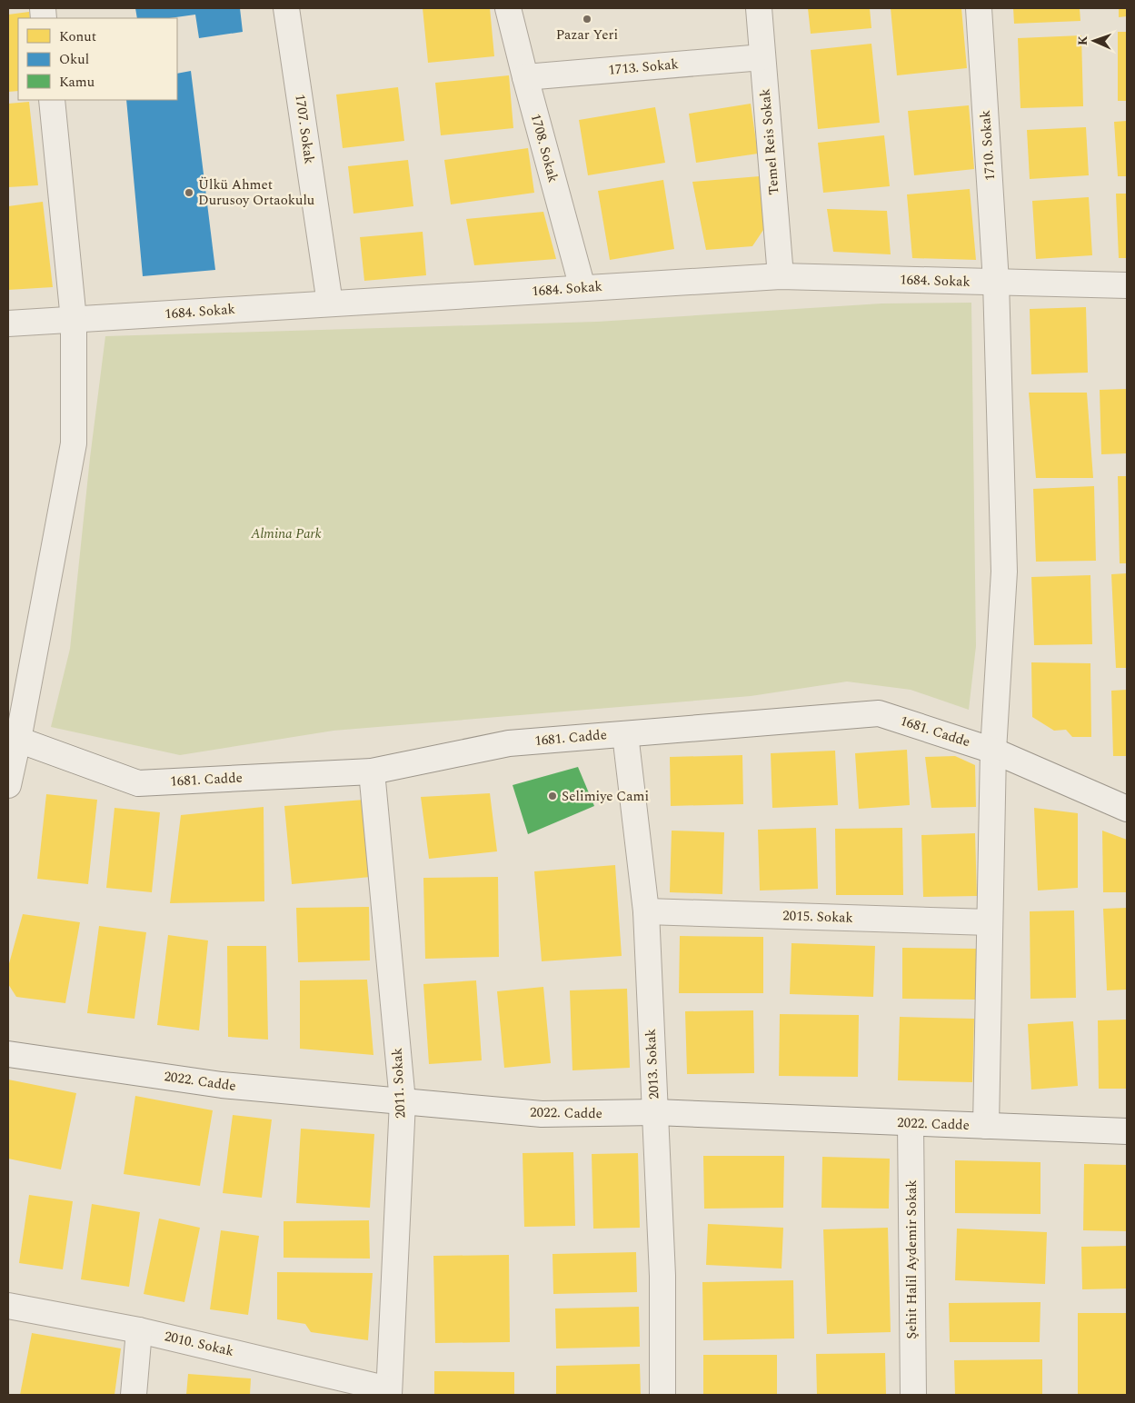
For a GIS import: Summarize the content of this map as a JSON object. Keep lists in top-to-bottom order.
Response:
{
  "streets": {
    "street": [
      "1713. Sokak",
      "1707. Sokak",
      "Temel Reis Sokak",
      "1710. Sokak",
      "1708. Sokak",
      "1684. Sokak",
      "1681. Cadde",
      "2015. Sokak",
      "2013. Sokak",
      "2022. Cadde",
      "2011. Sokak",
      "Şehit Halil Aydemir Sokak",
      "2010. Sokak"
    ]
  },
  "crossings": [
    ["1713. Sokak", "Temel Reis Sokak"],
    ["1713. Sokak", "1708. Sokak"],
    ["1707. Sokak", "1684. Sokak"],
    ["Temel Reis Sokak", "1684. Sokak"],
    ["1710. Sokak", "1684. Sokak"],
    ["1710. Sokak", "1681. Cadde"],
    ["1710. Sokak", "2015. Sokak"],
    ["1710. Sokak", "2022. Cadde"],
    ["1708. Sokak", "1684. Sokak"],
    ["1681. Cadde", "2013. Sokak"],
    ["1681. Cadde", "2011. Sokak"],
    ["2015. Sokak", "2013. Sokak"],
    ["2013. Sokak", "2022. Cadde"],
    ["2022. Cadde", "2011. Sokak"],
    ["2022. Cadde", "Şehit Halil Aydemir Sokak"],
    ["2011. Sokak", "2010. Sokak"]
  ],
  "parks": ["Almina Park"],
  "places": ["Pazar Yeri", "Ülkü Ahmet Durusoy Ortaokulu", "Selimiye Cami"],
  "legend": ["Konut", "Okul", "Kamu"],
  "north": "left"
}
